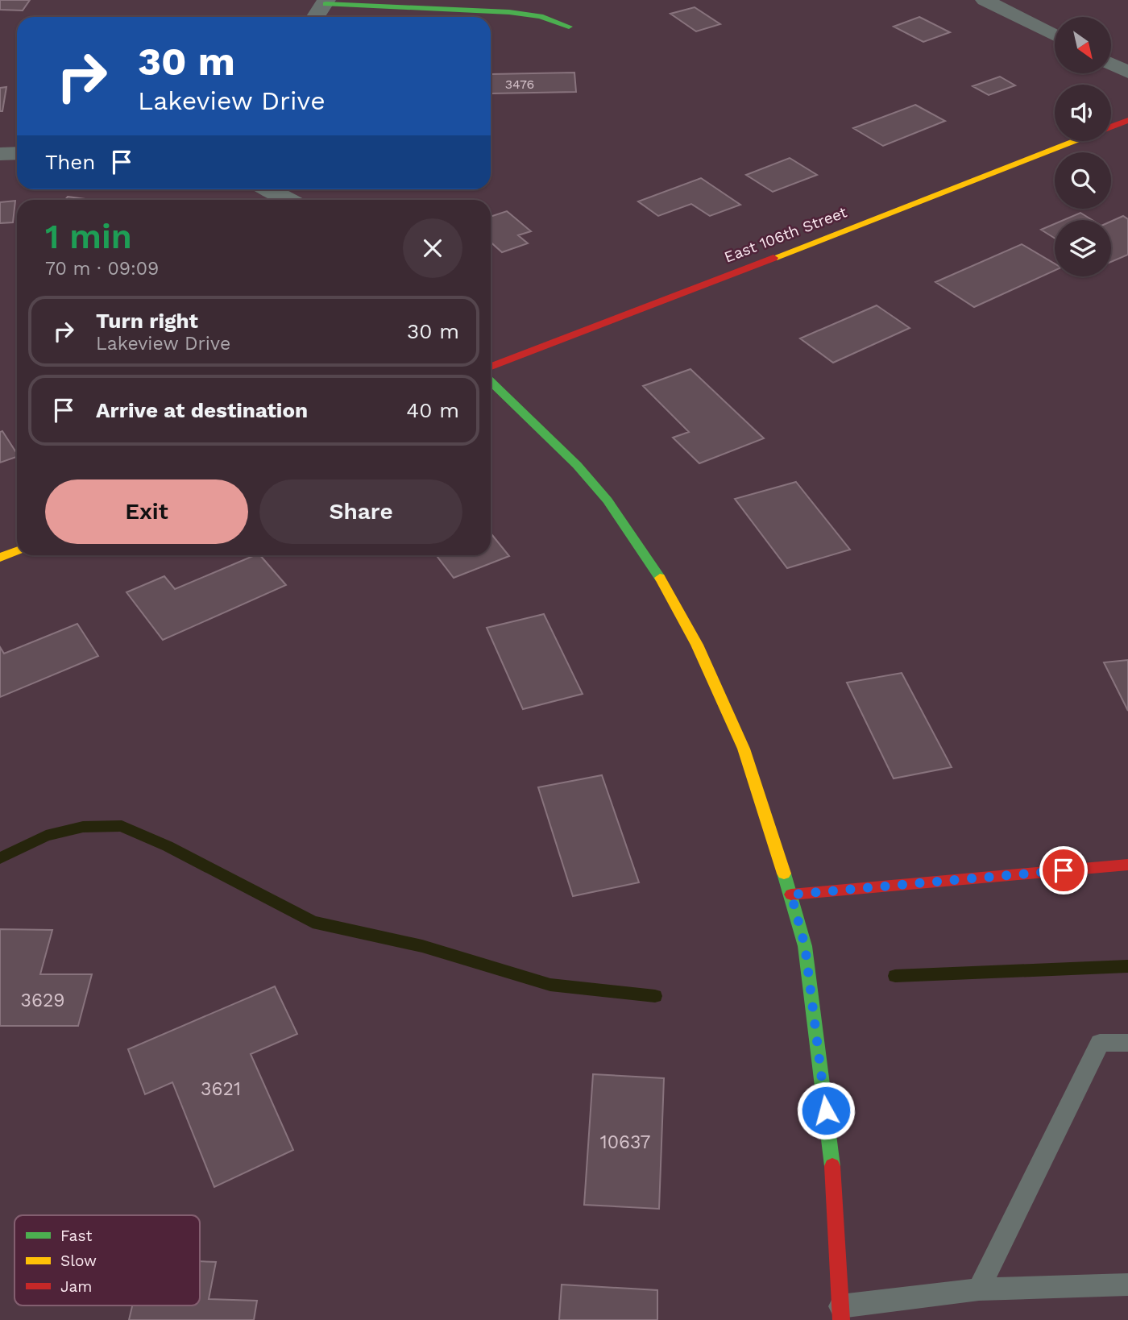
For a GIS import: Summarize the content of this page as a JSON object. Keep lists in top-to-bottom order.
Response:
{
  "streets": {
    "street": ["East 106th Street"]
  },
  "house_numbers": [
    "3476",
    "3629",
    "3621",
    "10637"
  ],
  "legend": ["Fast", "Slow", "Jam"],
  "north": "bottom right",
  "page": {
    "turn": ["30 m", "Lakeview Drive"],
    "then": "Then",
    "heading": ["1 min", "70 m · 09:09"],
    "list": [
      {
        "name": "Turn right",
        "note": "Lakeview Drive",
        "value": "30 m"
      },
      {
        "name": "Arrive at destination",
        "value": "40 m"
      }
    ],
    "buttons": ["Exit", "Share"]
  }
}
